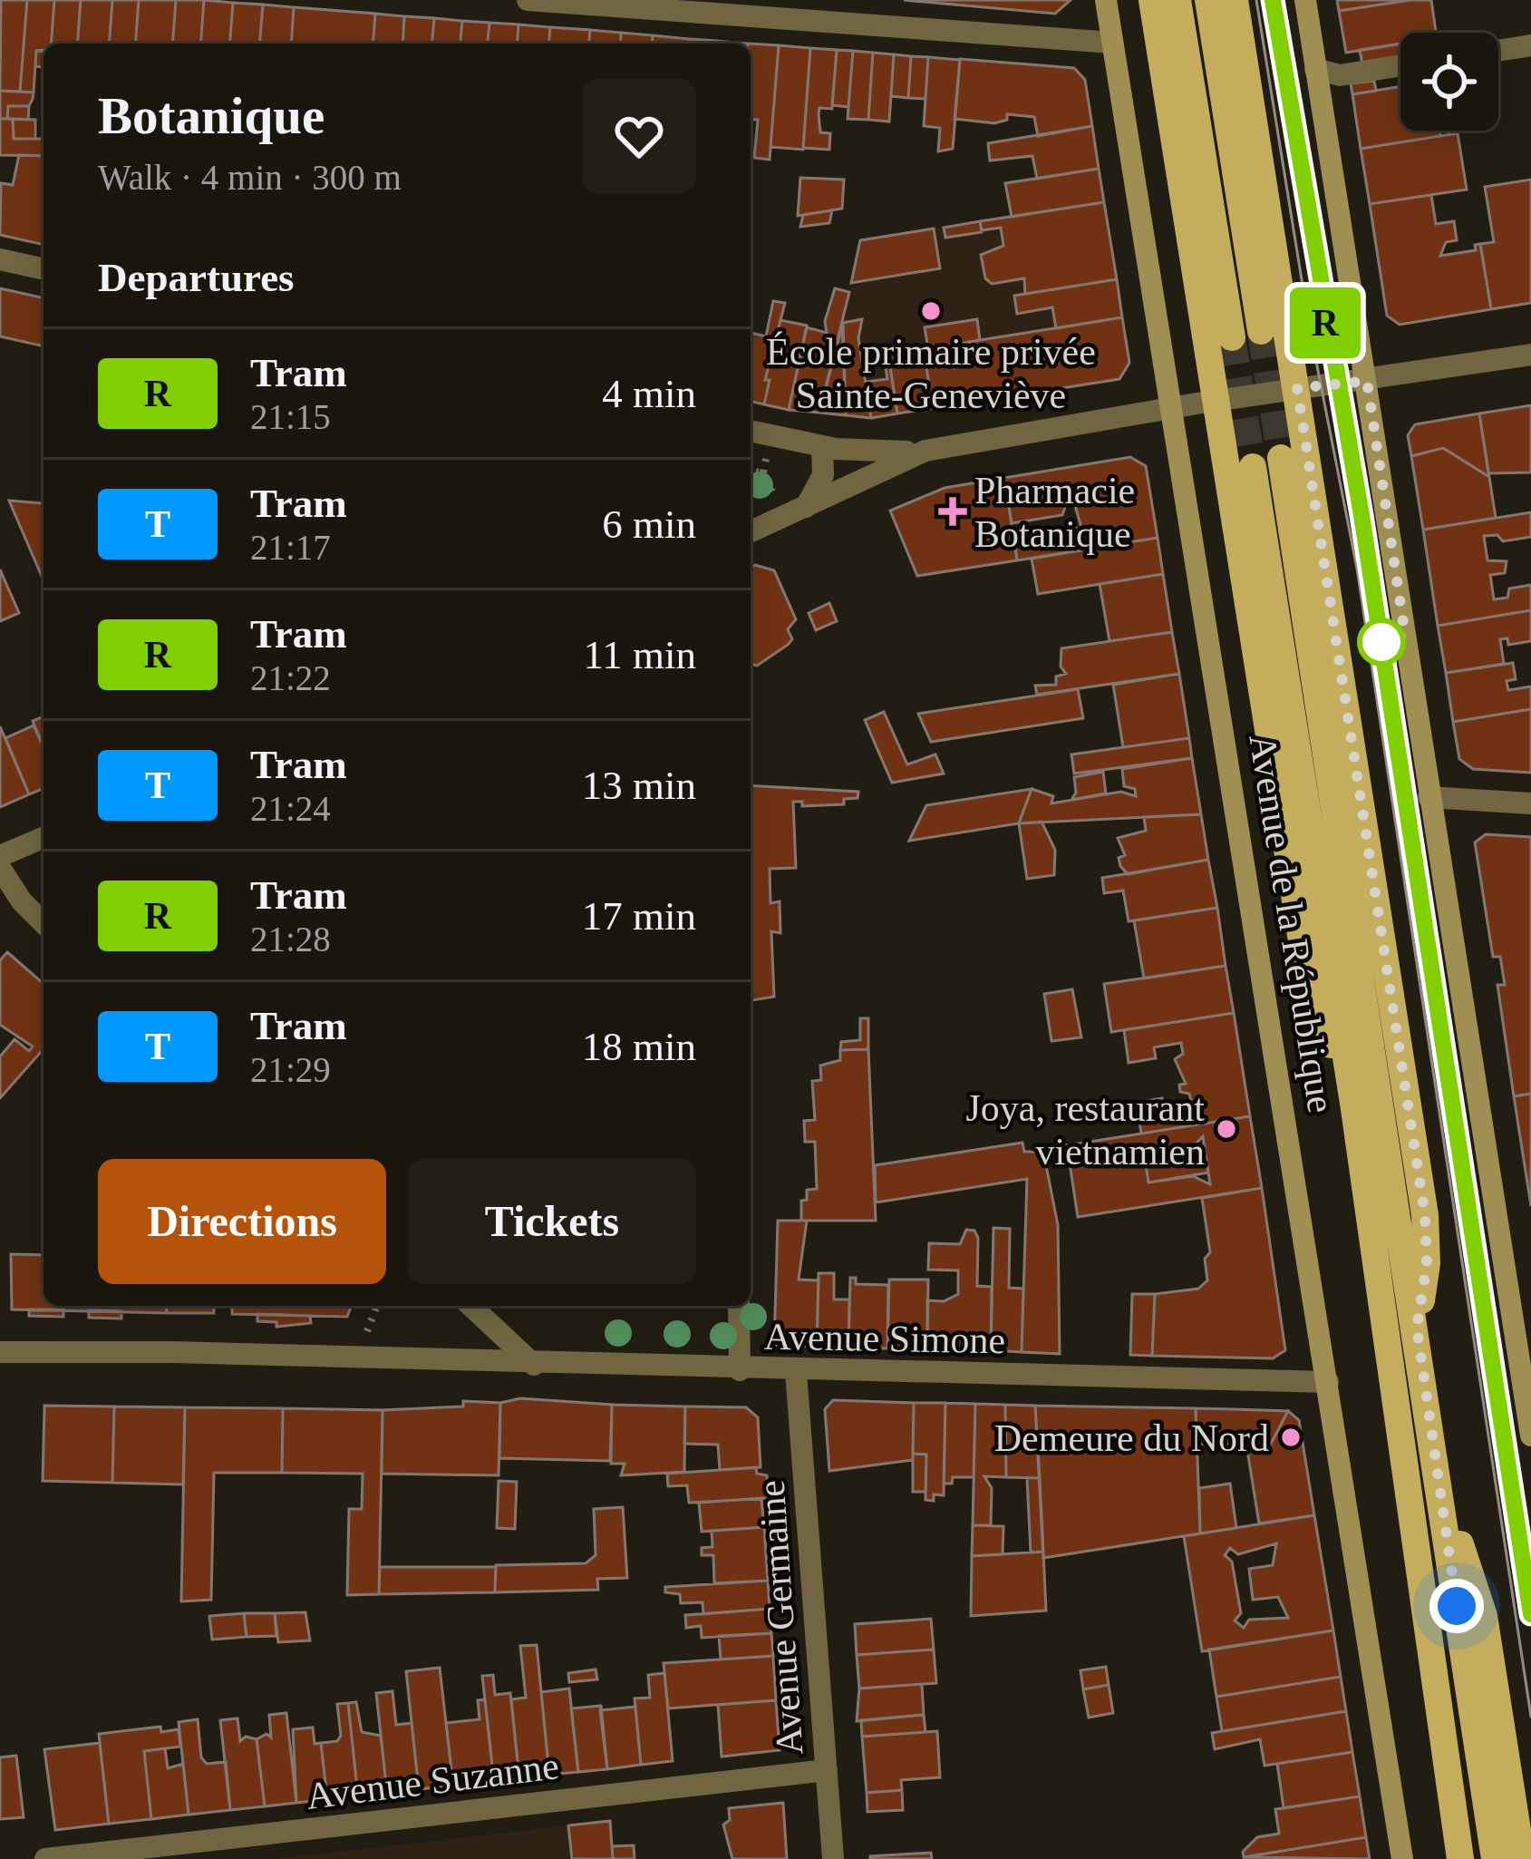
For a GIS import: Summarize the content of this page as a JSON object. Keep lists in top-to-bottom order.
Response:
{
  "streets": {
    "main road": ["Avenue de la République"],
    "street": ["Avenue Simone", "Avenue Germaine", "Avenue Suzanne"]
  },
  "crossings": [
    ["Avenue de la République", "Avenue Simone"],
    ["Avenue Simone", "Avenue Germaine"],
    ["Avenue Germaine", "Avenue Suzanne"]
  ],
  "places": {
    "other": ["École primaire privée Sainte-Geneviève", "Joya, restaurant vietnamien", "Demeure du Nord"],
    "health": ["Pharmacie Botanique"]
  },
  "lines": ["tram line R"],
  "page": {
    "on_map": "R",
    "heading": [
      ["Botanique", "Walk · 4 min · 300 m"],
      "Departures"
    ],
    "list": [
      {
        "mark": "R",
        "name": "Tram",
        "note": "21:15",
        "value": "4 min"
      },
      {
        "mark": "T",
        "name": "Tram",
        "note": "21:17",
        "value": "6 min"
      },
      {
        "mark": "R",
        "name": "Tram",
        "note": "21:22",
        "value": "11 min"
      },
      {
        "mark": "T",
        "name": "Tram",
        "note": "21:24",
        "value": "13 min"
      },
      {
        "mark": "R",
        "name": "Tram",
        "note": "21:28",
        "value": "17 min"
      },
      {
        "mark": "T",
        "name": "Tram",
        "note": "21:29",
        "value": "18 min"
      }
    ],
    "buttons": ["Directions", "Tickets"]
  }
}
